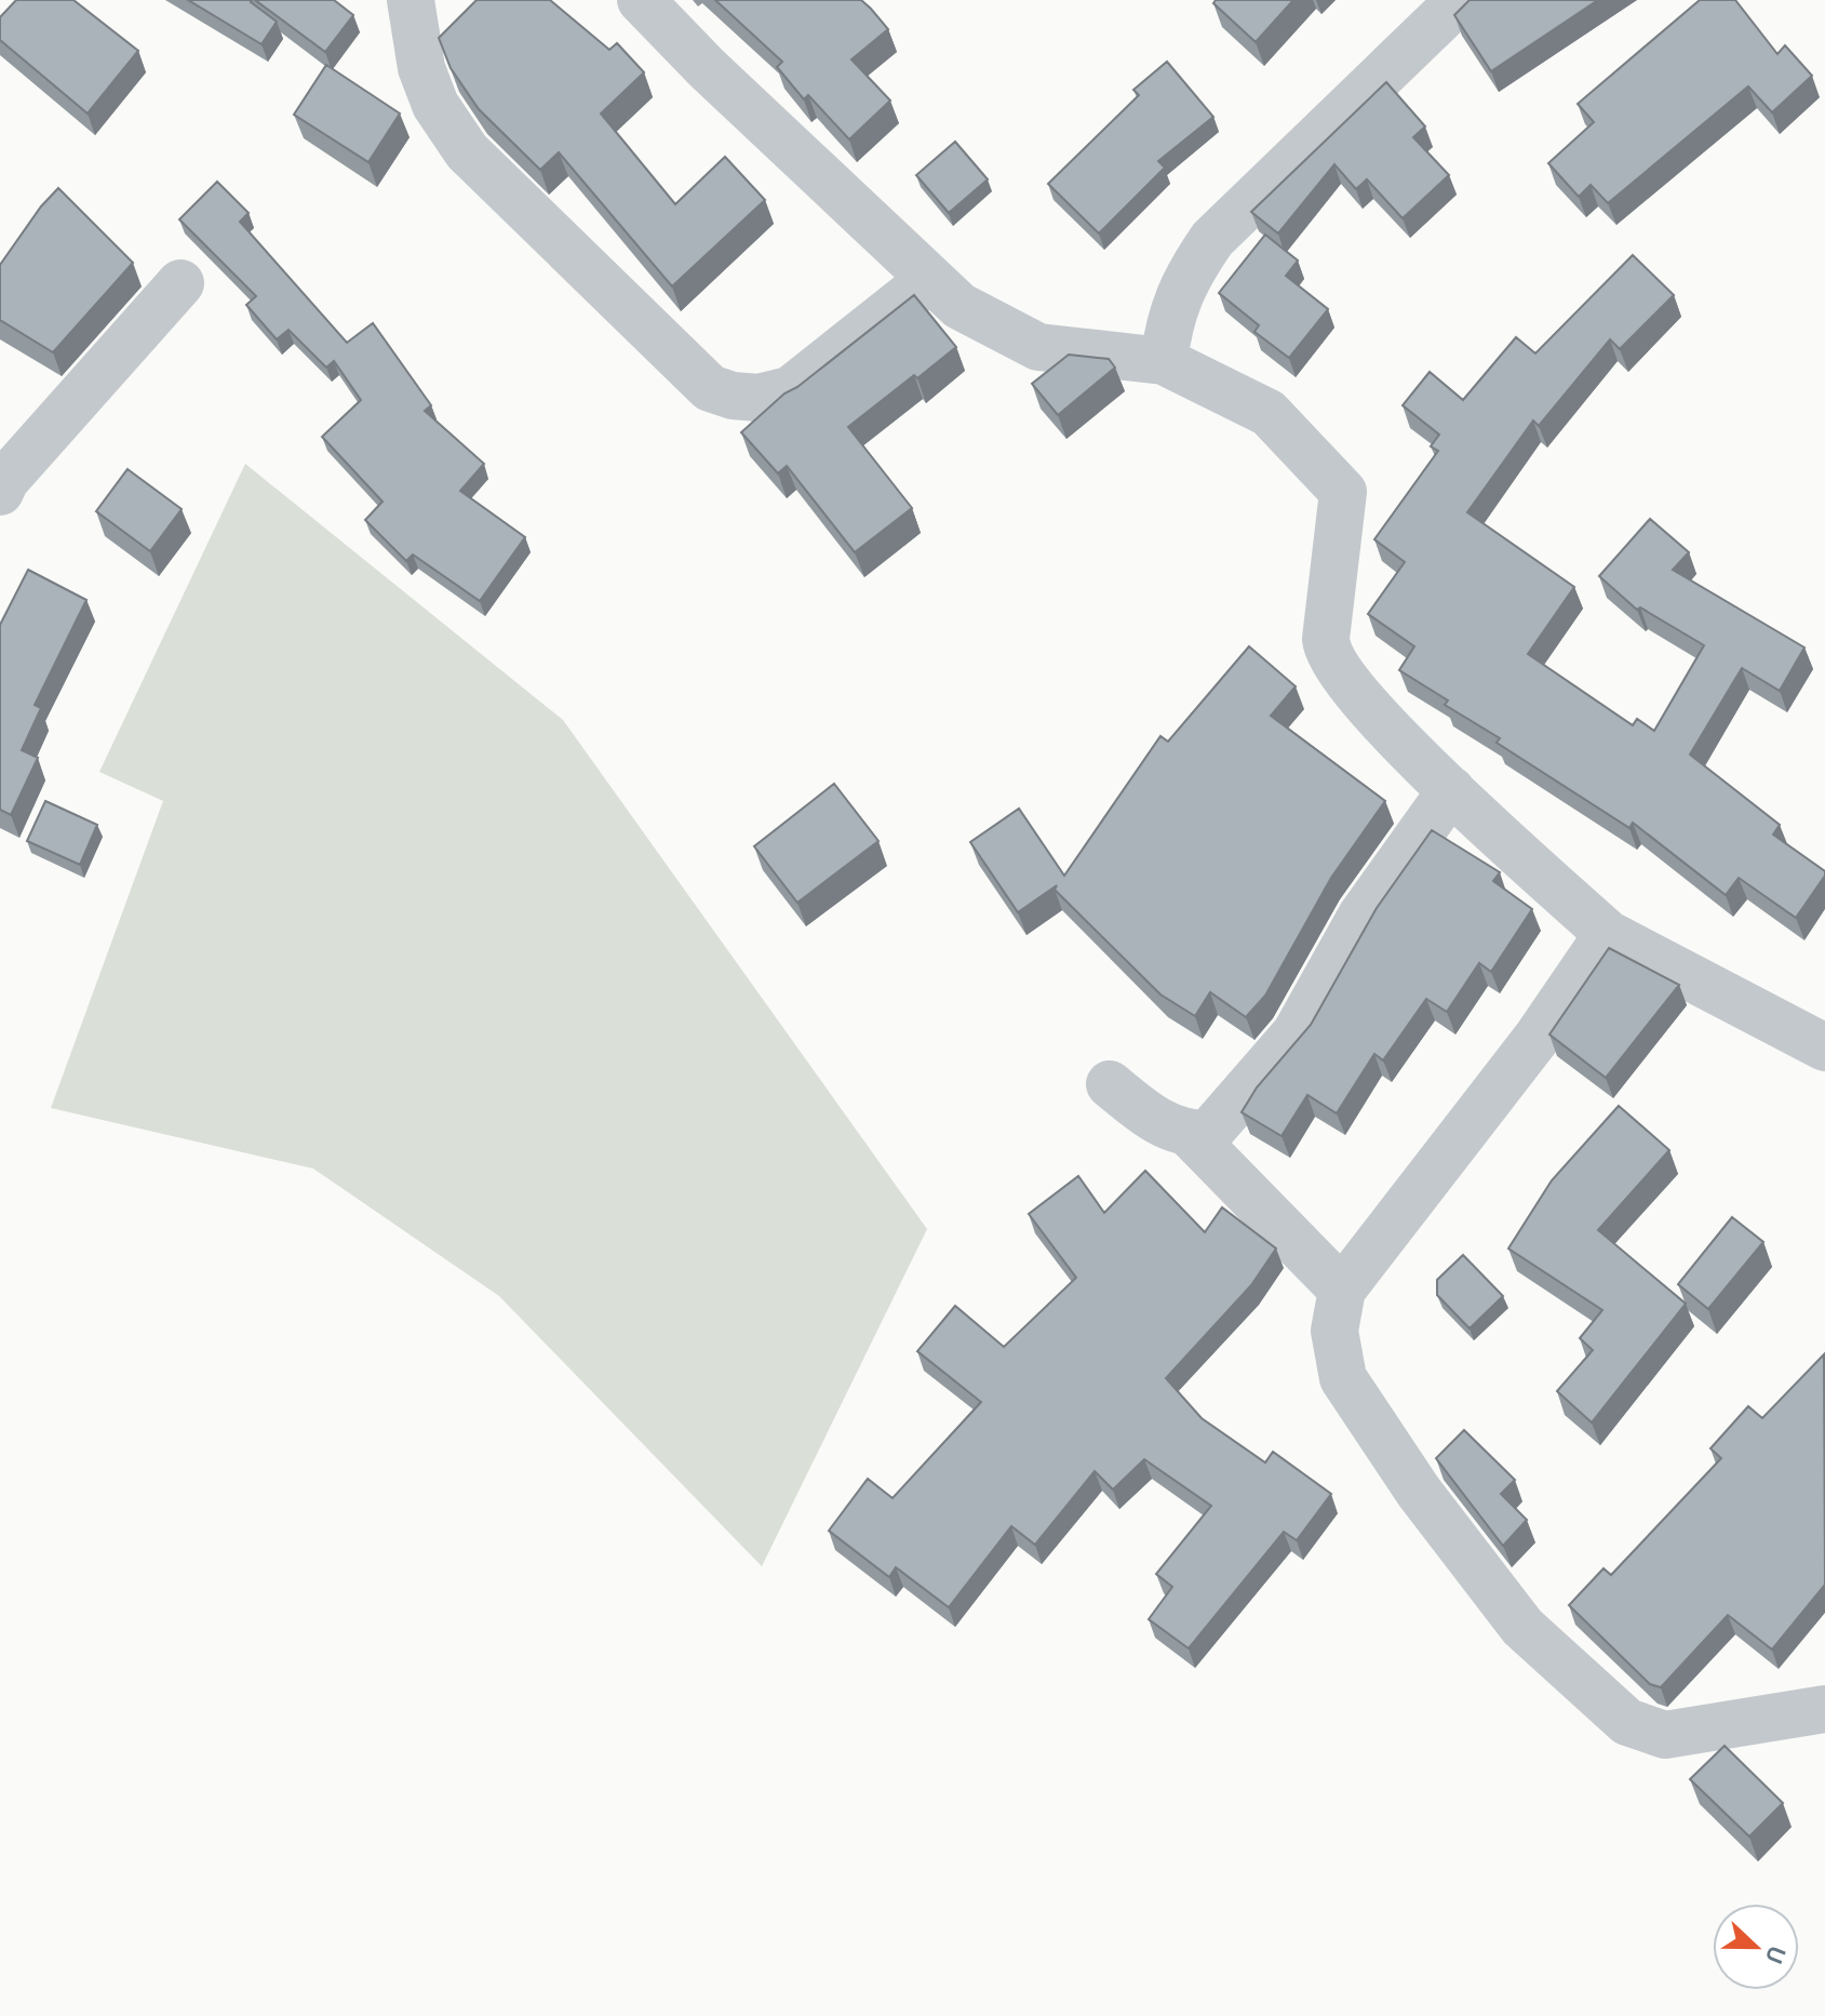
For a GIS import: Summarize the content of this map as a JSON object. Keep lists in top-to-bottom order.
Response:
{
  "north": "right"
}
